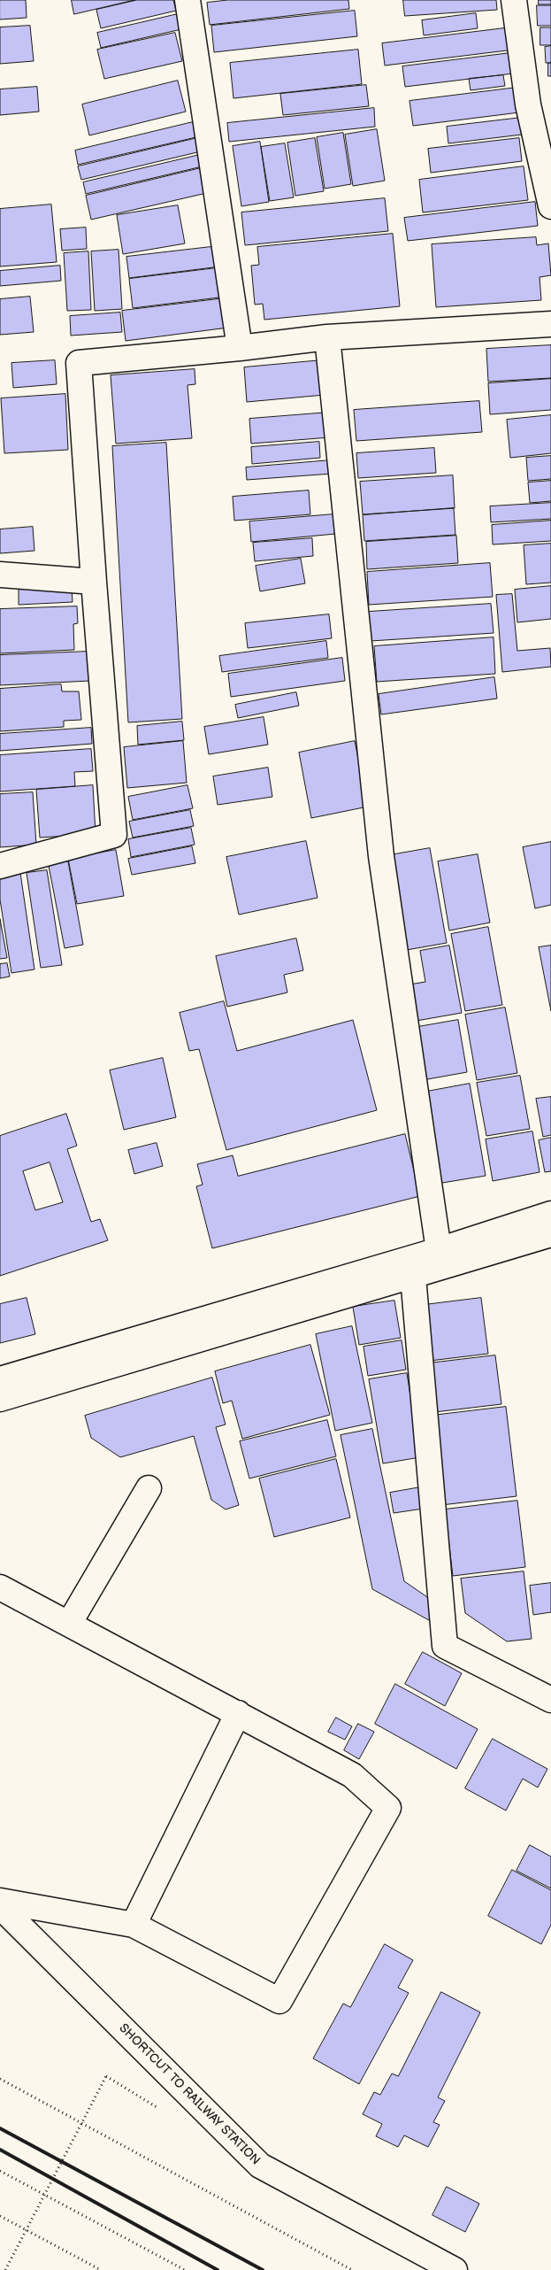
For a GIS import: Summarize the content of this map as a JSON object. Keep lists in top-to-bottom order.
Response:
{
  "streets": {
    "street": ["SHORTCUT TO RAILWAY STATION"]
  }
}
